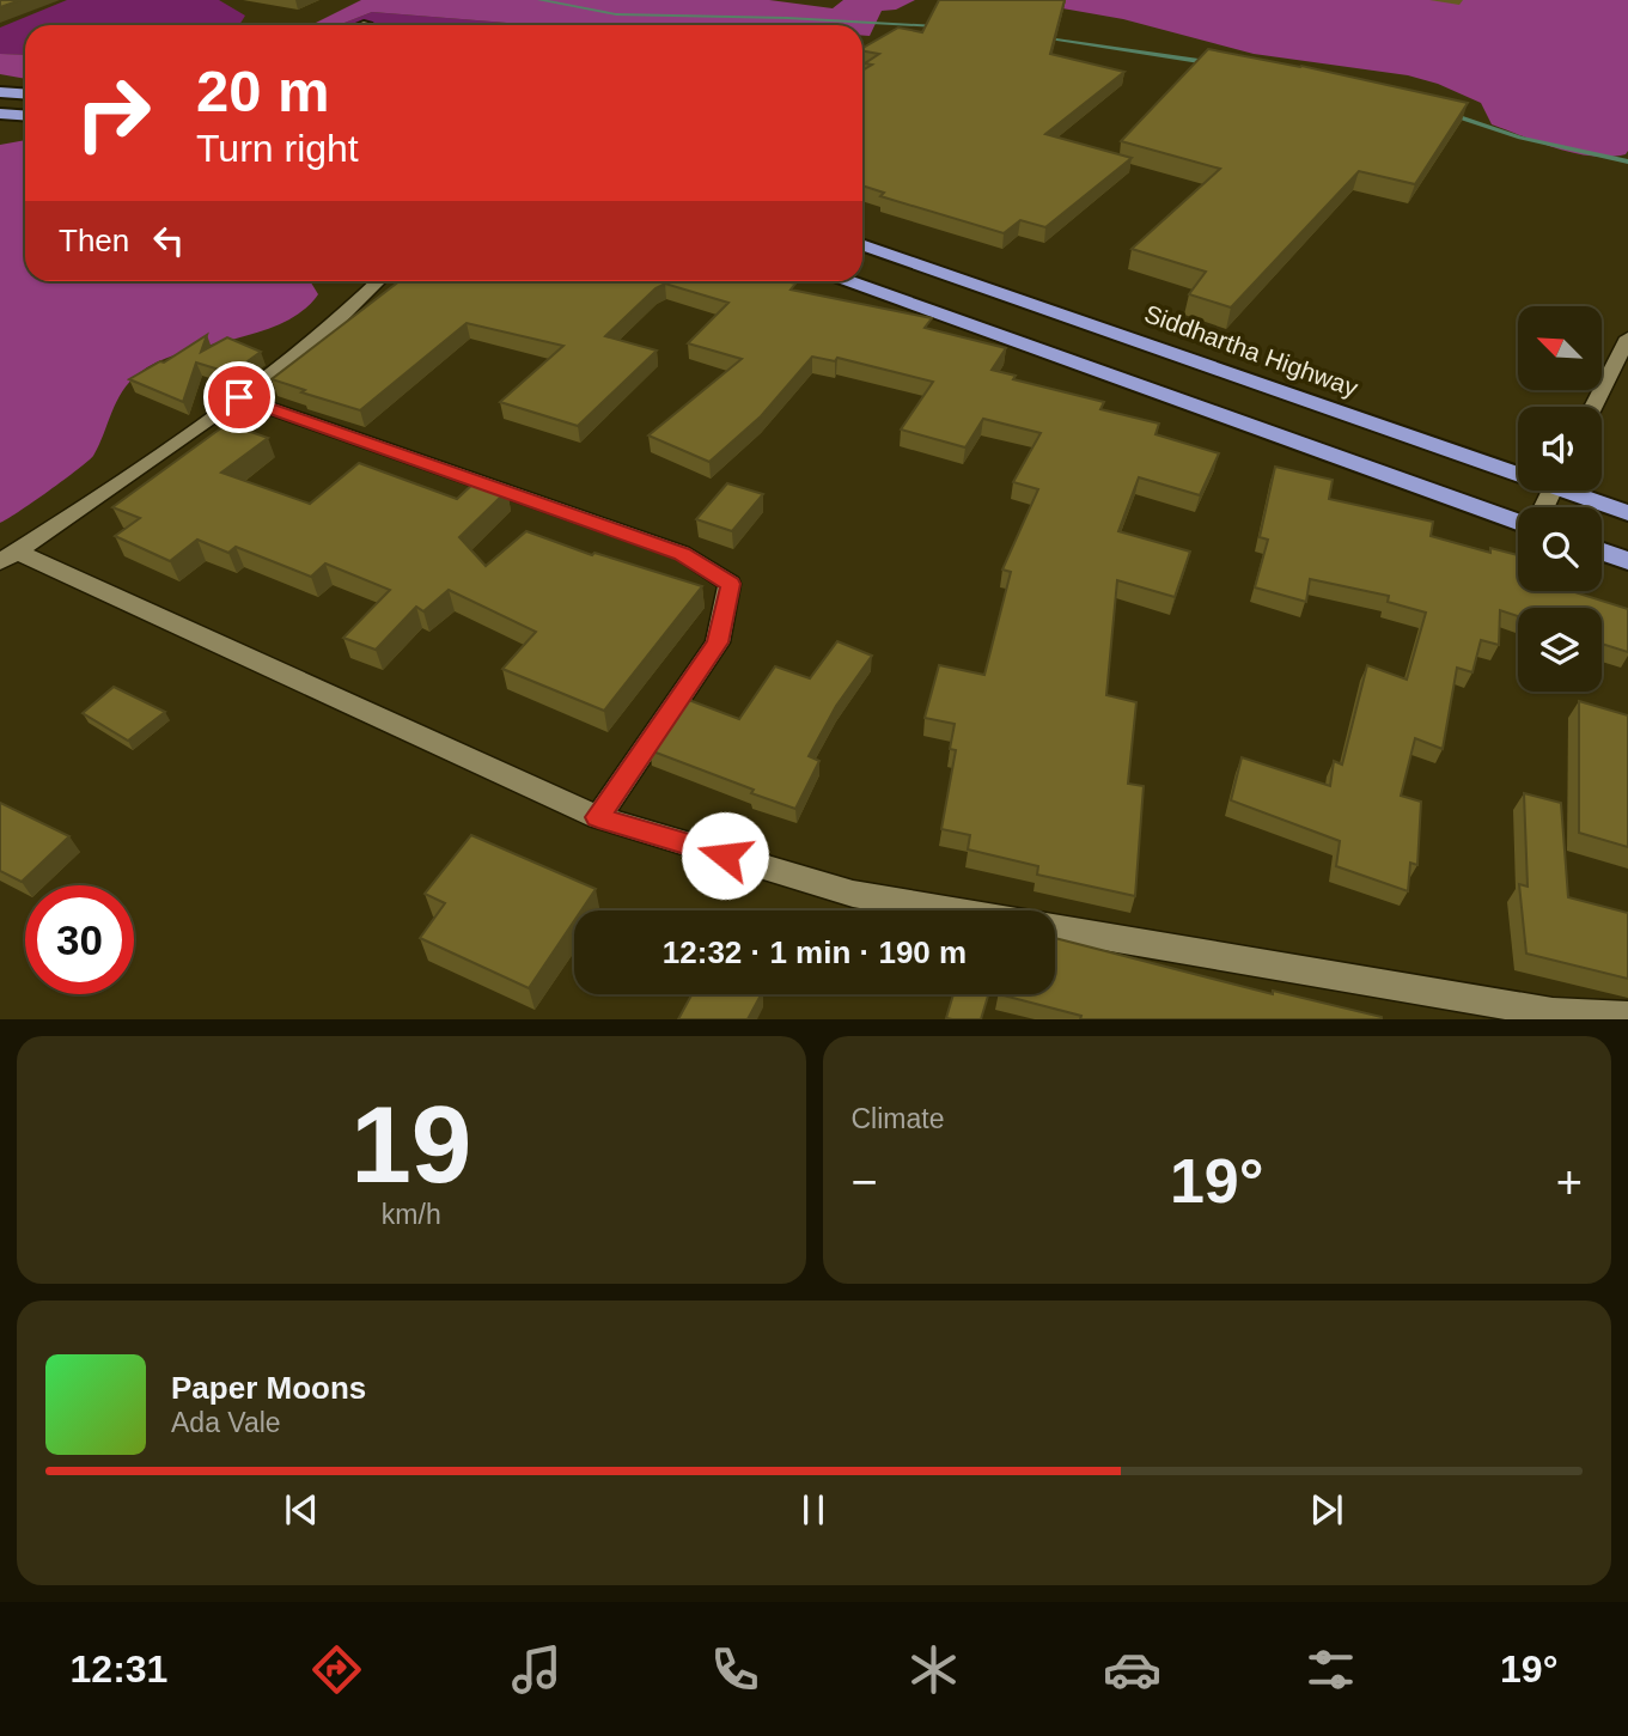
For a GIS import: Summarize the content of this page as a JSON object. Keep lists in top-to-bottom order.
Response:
{
  "streets": {
    "highway": ["Siddhartha Highway"]
  },
  "north": "top left",
  "page": {
    "turn": ["20 m", "Turn right"],
    "then": "Then",
    "limit": "30",
    "trip": "12:32 · 1 min · 190 m",
    "tile": [
      ["19", "km/h"],
      "Climate"
    ],
    "heat": ["−", "19°", "+"],
    "song": ["Paper Moons", "Ada Vale"],
    "tabs": ["12:31", "19°"]
  }
}
